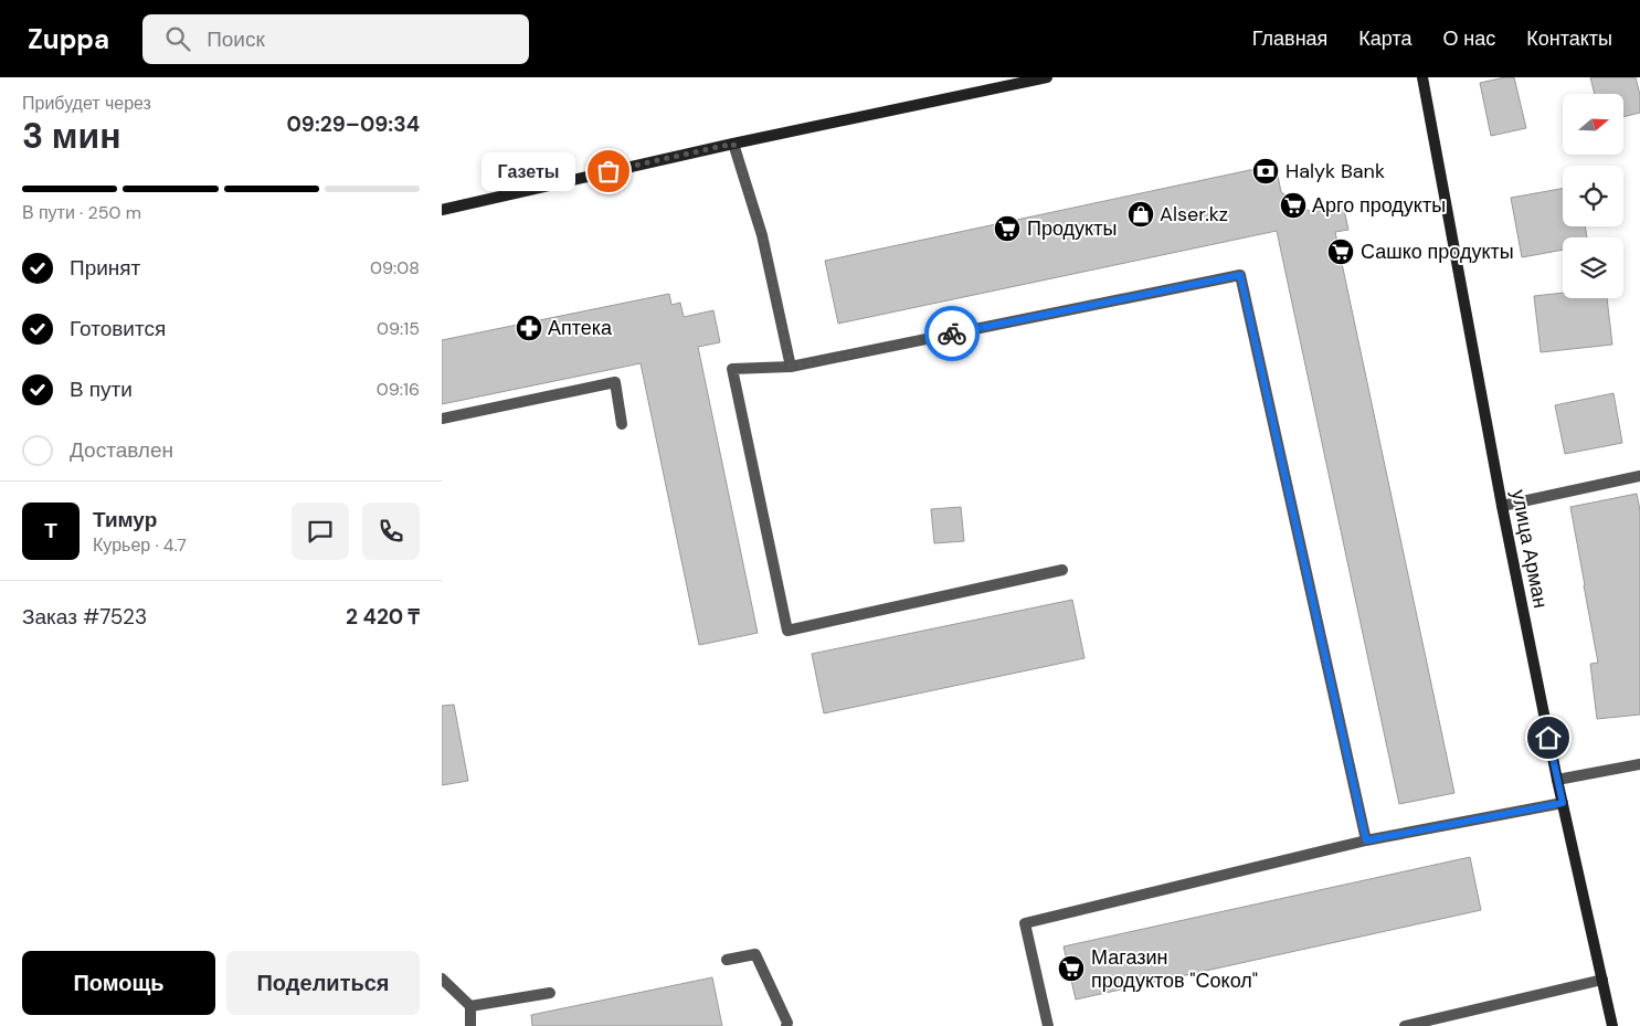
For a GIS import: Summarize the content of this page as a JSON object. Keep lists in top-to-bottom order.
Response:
{
  "streets": {
    "street": ["улица Арман"]
  },
  "places": {
    "other": ["Газеты"],
    "bank": ["Halyk Bank"],
    "supermarket": [
      "Арго продукты",
      "Продукты",
      "Сашко продукты",
      "Магазин продуктов \"Сокол\""
    ],
    "shop": ["Alser.kz"],
    "pharmacy": ["Аптека"]
  },
  "north": "right",
  "page": {
    "header": "Zuppa",
    "search": "Поиск",
    "nav": [
      "Главная",
      "Карта",
      "О нас",
      "Контакты"
    ],
    "heading": ["3 мин", "Прибудет через", "09:29–09:34"],
    "panel": [
      "Тимур",
      "Курьер · 4.7",
      "Заказ #7523",
      "2 420 ₸"
    ],
    "bubble": "Газеты",
    "bar": "В пути · 250 m",
    "list": [
      ["Принят", "09:08"],
      ["Готовится", "09:15"],
      ["В пути", "09:16"],
      "Доставлен"
    ],
    "round": "Т",
    "buttons": ["Помощь", "Поделиться"]
  }
}
